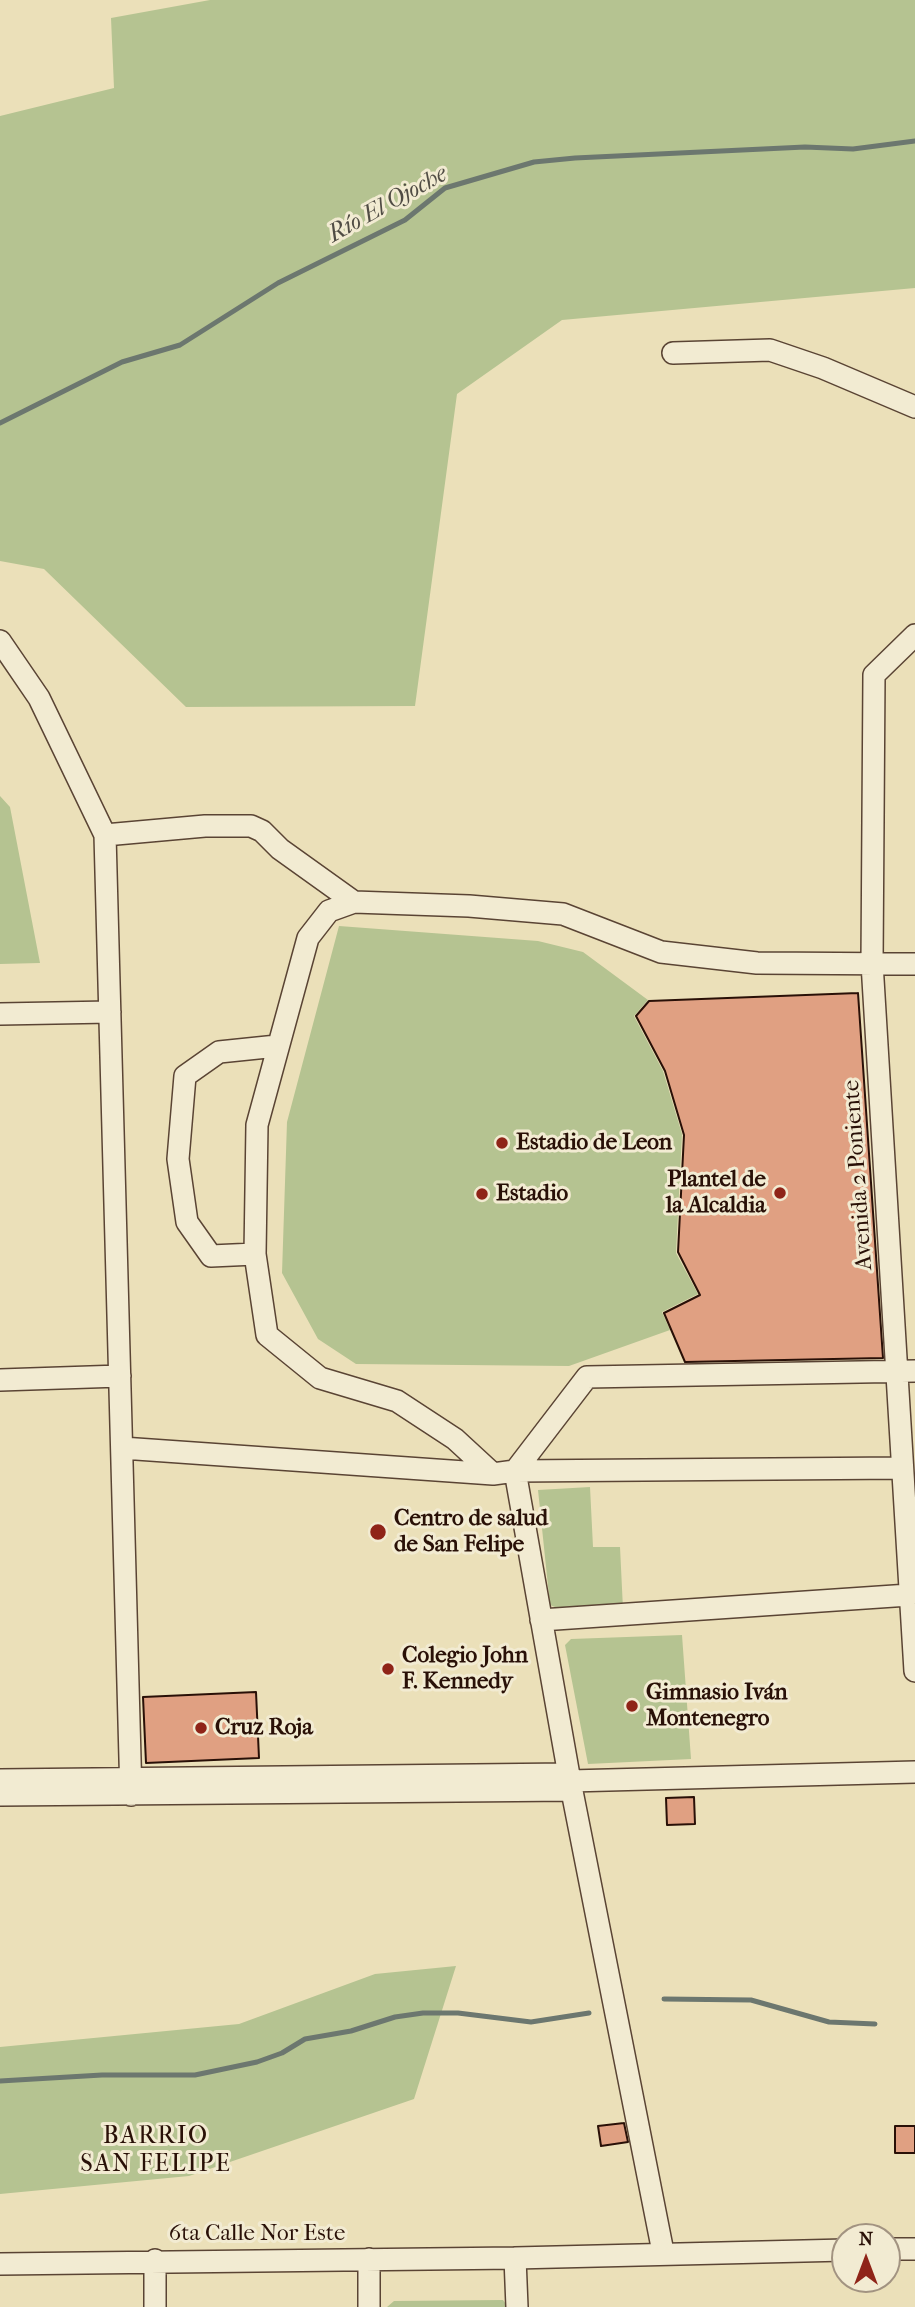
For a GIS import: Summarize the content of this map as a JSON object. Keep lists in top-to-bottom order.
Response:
{
  "streets": {
    "street": ["Avenida 2 Poniente", "6ta Calle Nor Este"]
  },
  "districts": ["BARRIO SAN FELIPE"],
  "water": ["Río El Ojoche"],
  "places": [
    "Estadio de Leon",
    "Plantel de la Alcaldia",
    "Estadio",
    "Centro de salud de San Felipe",
    "Colegio John F. Kennedy",
    "Gimnasio Iván Montenegro",
    "Cruz Roja"
  ],
  "north": "top"
}
